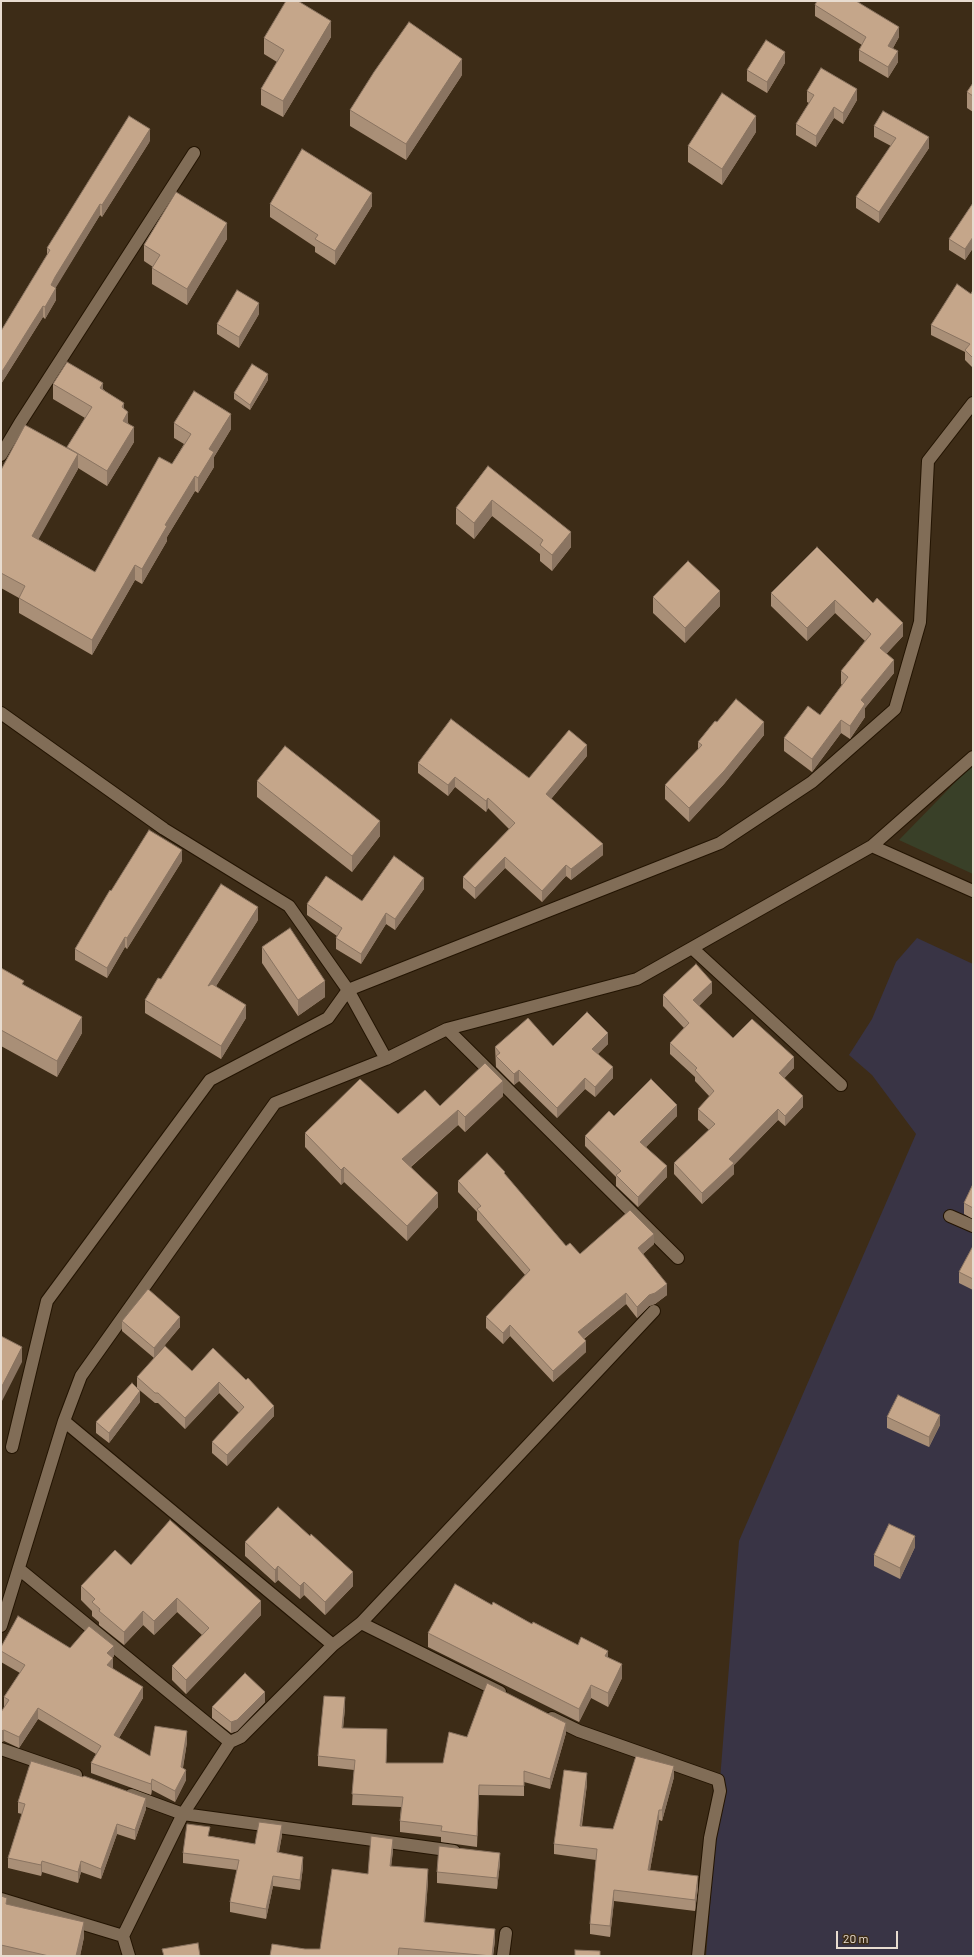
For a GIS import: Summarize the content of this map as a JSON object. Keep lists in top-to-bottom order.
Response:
{
  "scale_bar": "20 m"
}
